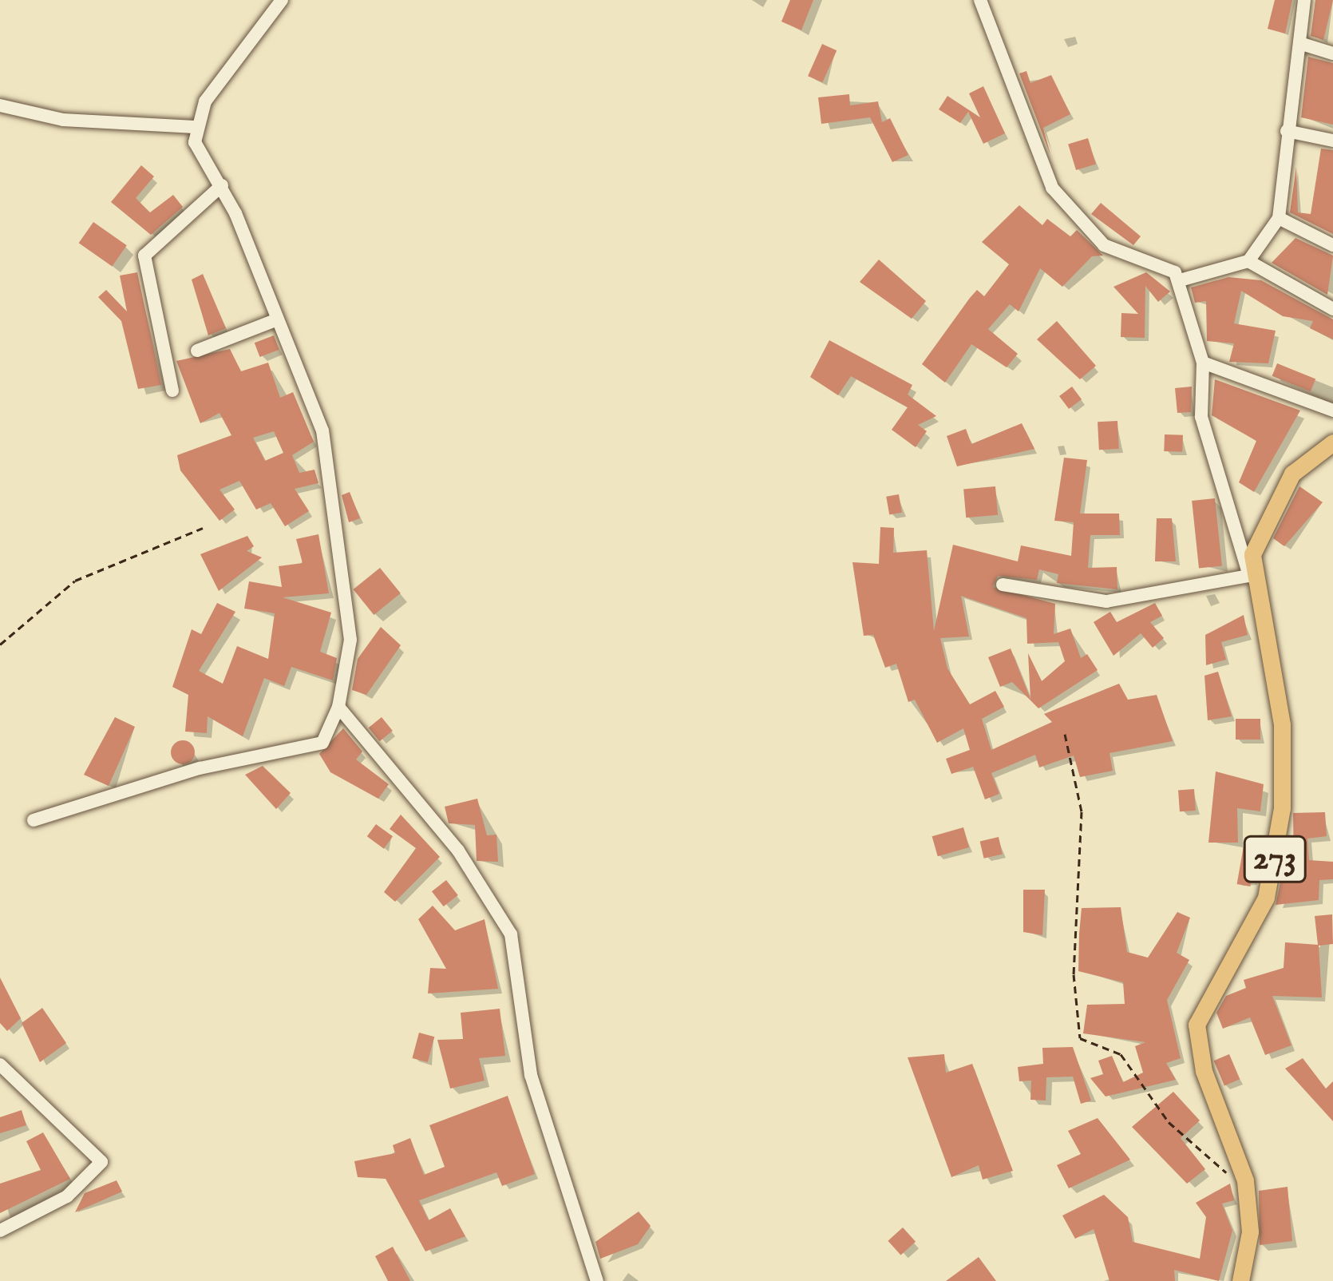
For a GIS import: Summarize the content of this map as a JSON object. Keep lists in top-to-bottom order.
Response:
{
  "streets": {
    "main road": ["273"]
  }
}
